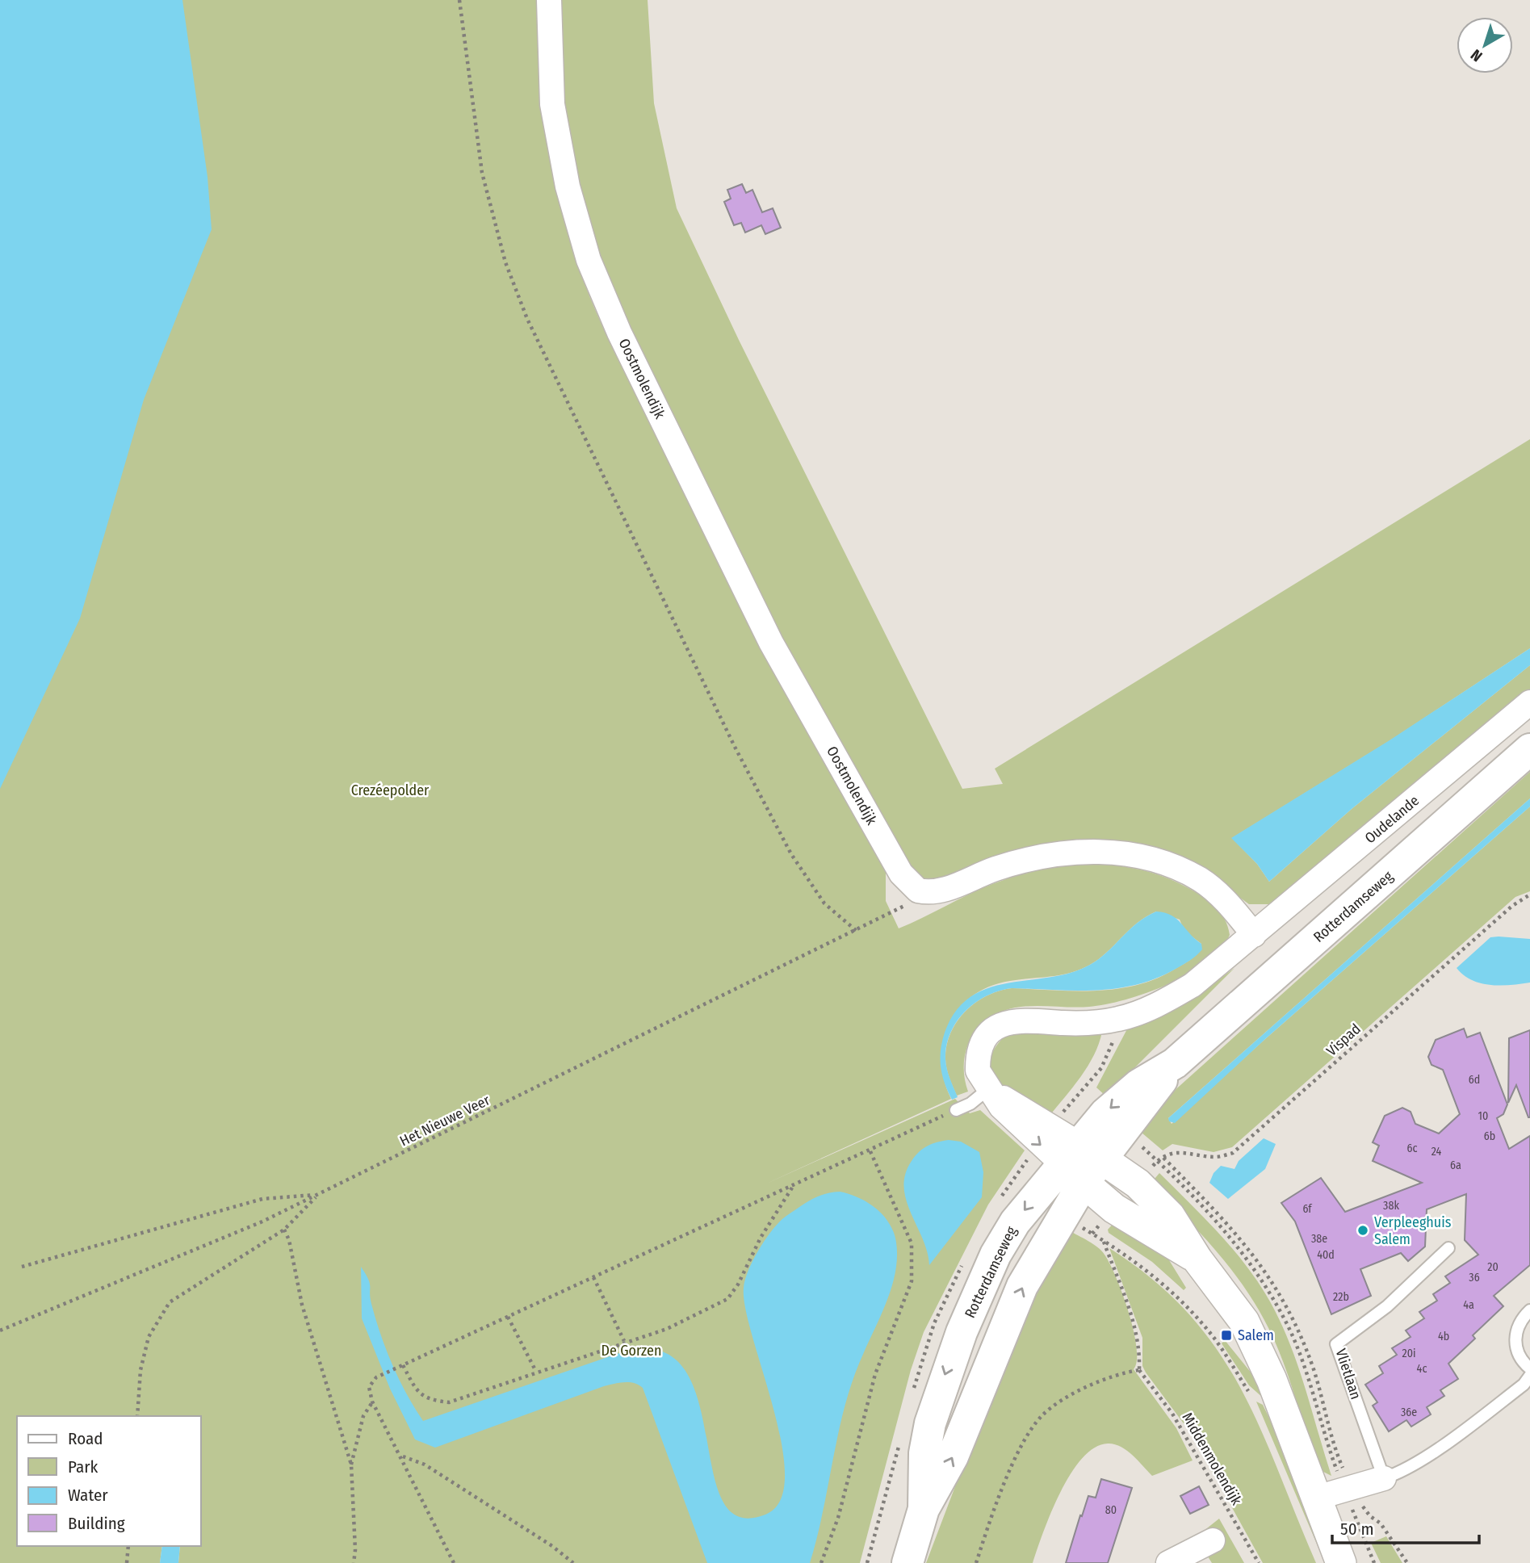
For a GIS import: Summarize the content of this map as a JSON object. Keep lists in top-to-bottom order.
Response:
{
  "streets": {
    "main road": ["Rotterdamseweg"],
    "street": ["Oostmolendijk", "Oudelande"],
    "lane": ["Vlietlaan"],
    "path": ["Vispad", "Het Nieuwe Veer", "Middenmolendijk"]
  },
  "crossings": [
    ["Oostmolendijk", "Oudelande"]
  ],
  "parks": ["Crezéepolder", "De Gorzen"],
  "places": {
    "other": ["Verpleeghuis Salem"],
    "transit": ["Salem"]
  },
  "house_numbers": [
    "6d",
    "10",
    "6b",
    "6c",
    "24",
    "6a",
    "38k",
    "6f",
    "38e",
    "40d",
    "20",
    "36",
    "22b",
    "4a",
    "4b",
    "20i",
    "4c",
    "36e",
    "80"
  ],
  "legend": [
    "Road",
    "Park",
    "Water",
    "Building"
  ],
  "scale_bar": "50 m",
  "north": "bottom left"
}
